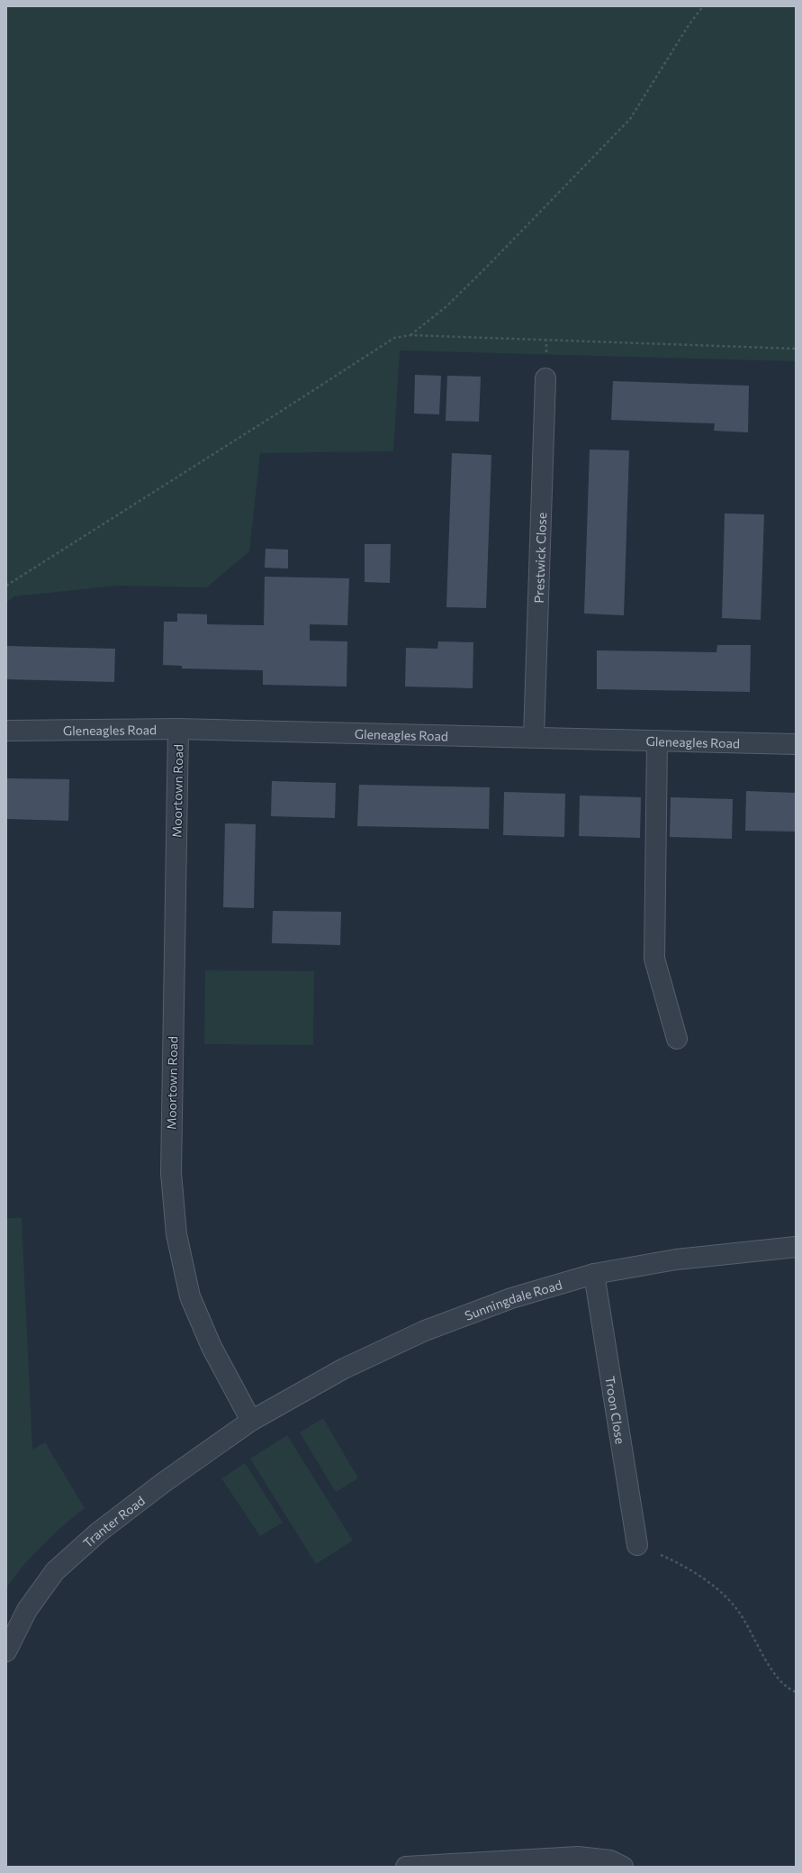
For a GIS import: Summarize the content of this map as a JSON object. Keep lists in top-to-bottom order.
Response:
{
  "streets": {
    "street": [
      "Prestwick Close",
      "Gleneagles Road",
      "Moortown Road",
      "Sunningdale Road",
      "Troon Close",
      "Tranter Road"
    ]
  },
  "crossings": [
    ["Prestwick Close", "Gleneagles Road"],
    ["Gleneagles Road", "Moortown Road"],
    ["Moortown Road", "Sunningdale Road"],
    ["Moortown Road", "Tranter Road"],
    ["Sunningdale Road", "Troon Close"],
    ["Sunningdale Road", "Tranter Road"]
  ]
}
